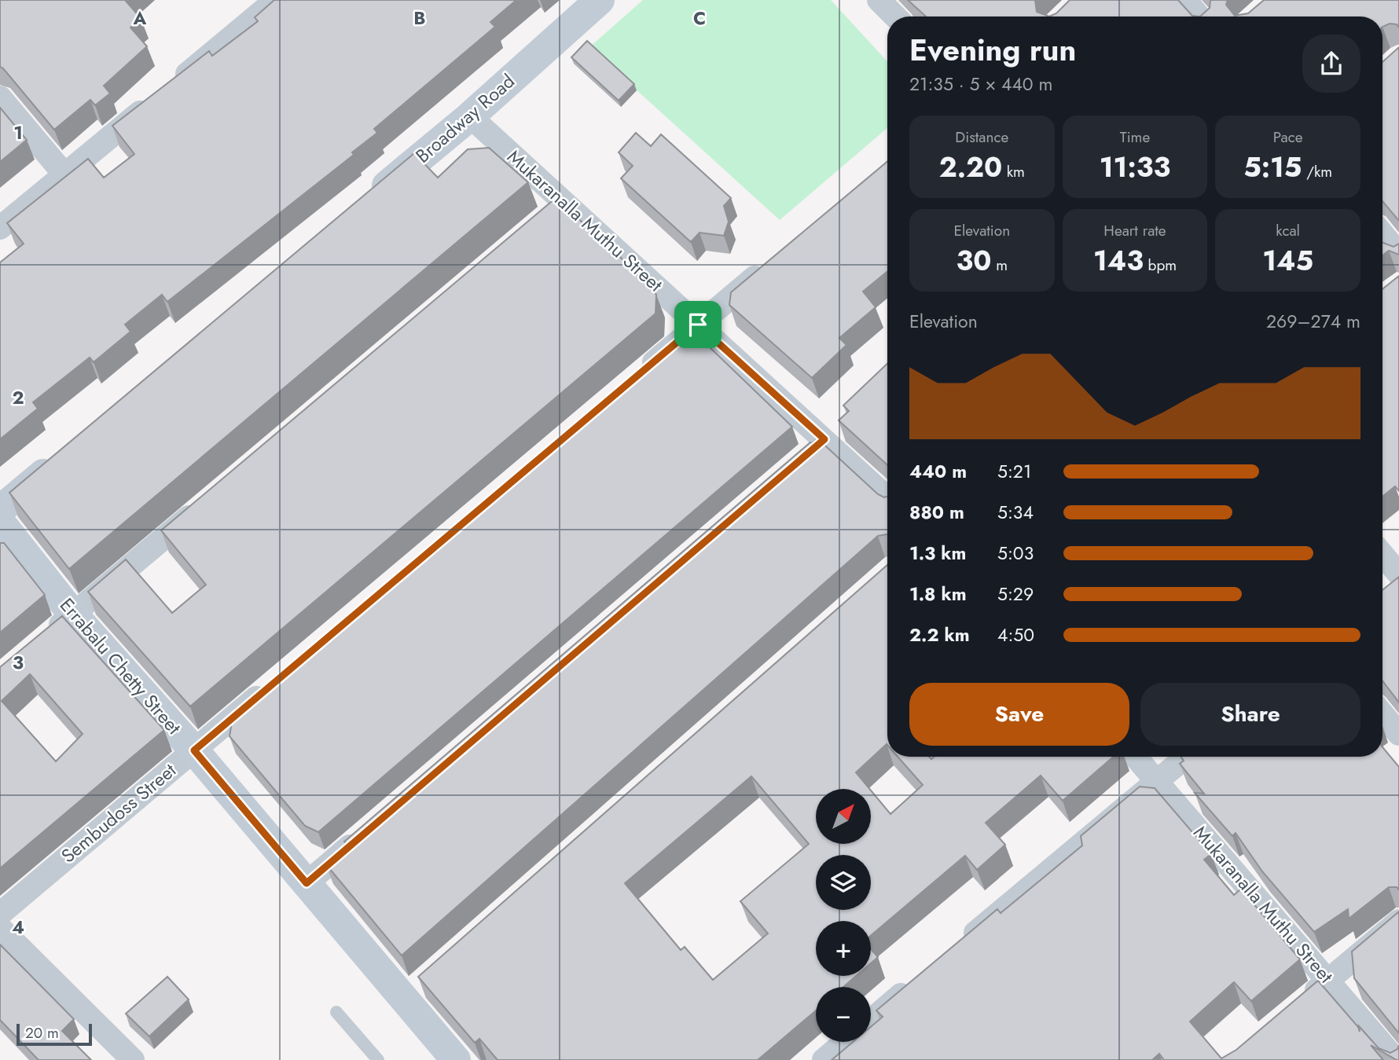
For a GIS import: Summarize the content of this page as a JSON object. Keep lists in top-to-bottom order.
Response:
{
  "streets": {
    "street": [
      "Broadway Road",
      "Mukaranalla Muthu Street",
      "Errabalu Chetty Street",
      "Sembudoss Street"
    ]
  },
  "crossings": [
    ["Broadway Road", "Mukaranalla Muthu Street"],
    ["Errabalu Chetty Street", "Sembudoss Street"]
  ],
  "scale_bar": "20 m",
  "north": "top right",
  "page": {
    "heading": ["Evening run", "21:35 · 5 × 440 m"],
    "stats": [
      ["Distance", "2.20 km"],
      ["Time", "11:33"],
      ["Pace", "5:15 /km"],
      ["Elevation", "30 m"],
      ["Heart rate", "143 bpm"],
      ["kcal", "145"]
    ],
    "chart": ["Elevation", "269–274 m"],
    "list": [
      {
        "name": "440 m",
        "note": "5:21"
      },
      {
        "name": "880 m",
        "note": "5:34"
      },
      {
        "name": "1.3 km",
        "note": "5:03"
      },
      {
        "name": "1.8 km",
        "note": "5:29"
      },
      {
        "name": "2.2 km",
        "note": "4:50"
      }
    ],
    "buttons": ["Save", "Share"],
    "map_buttons": ["+", "−"],
    "scale": "20 m"
  },
  "grid": {
    "columns": ["A", "B", "C"],
    "rows": [
      "1",
      "2",
      "3",
      "4"
    ]
  }
}
